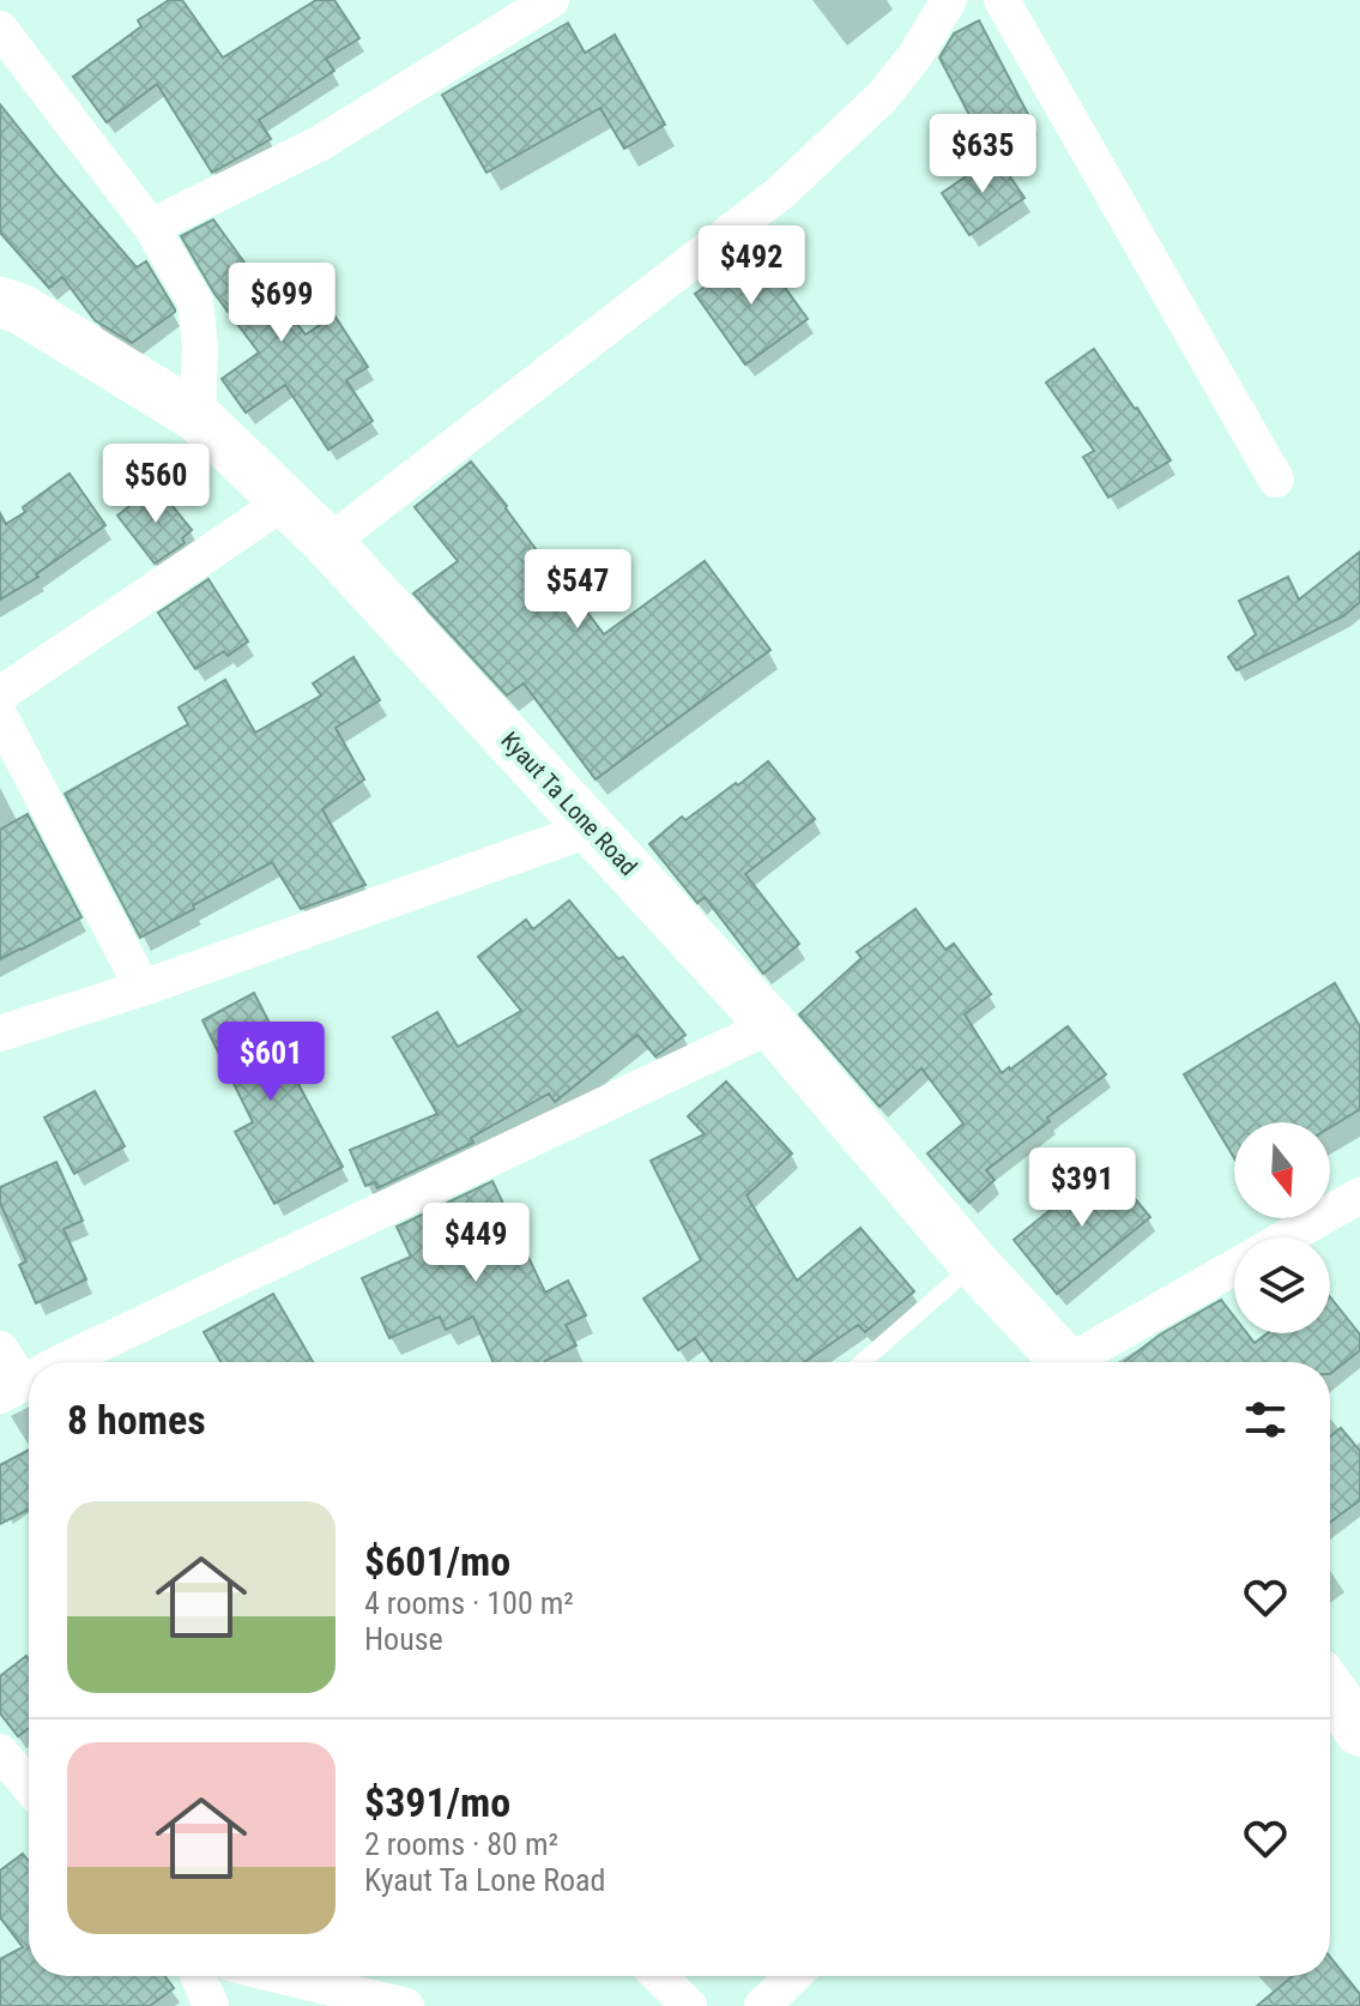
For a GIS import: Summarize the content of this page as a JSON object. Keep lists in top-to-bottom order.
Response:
{
  "streets": {
    "main road": ["Kyaut Ta Lone Road"]
  },
  "north": "bottom",
  "page": {
    "price": [
      "$635",
      "$492",
      "$699",
      "$560",
      "$547",
      "$601",
      "$391",
      "$449"
    ],
    "heading": "8 homes",
    "list": [
      {
        "name": "$601/mo",
        "note": "4 rooms · 100 m² · House"
      },
      {
        "name": "$391/mo",
        "note": "2 rooms · 80 m² · Kyaut Ta Lone Road"
      }
    ]
  }
}
